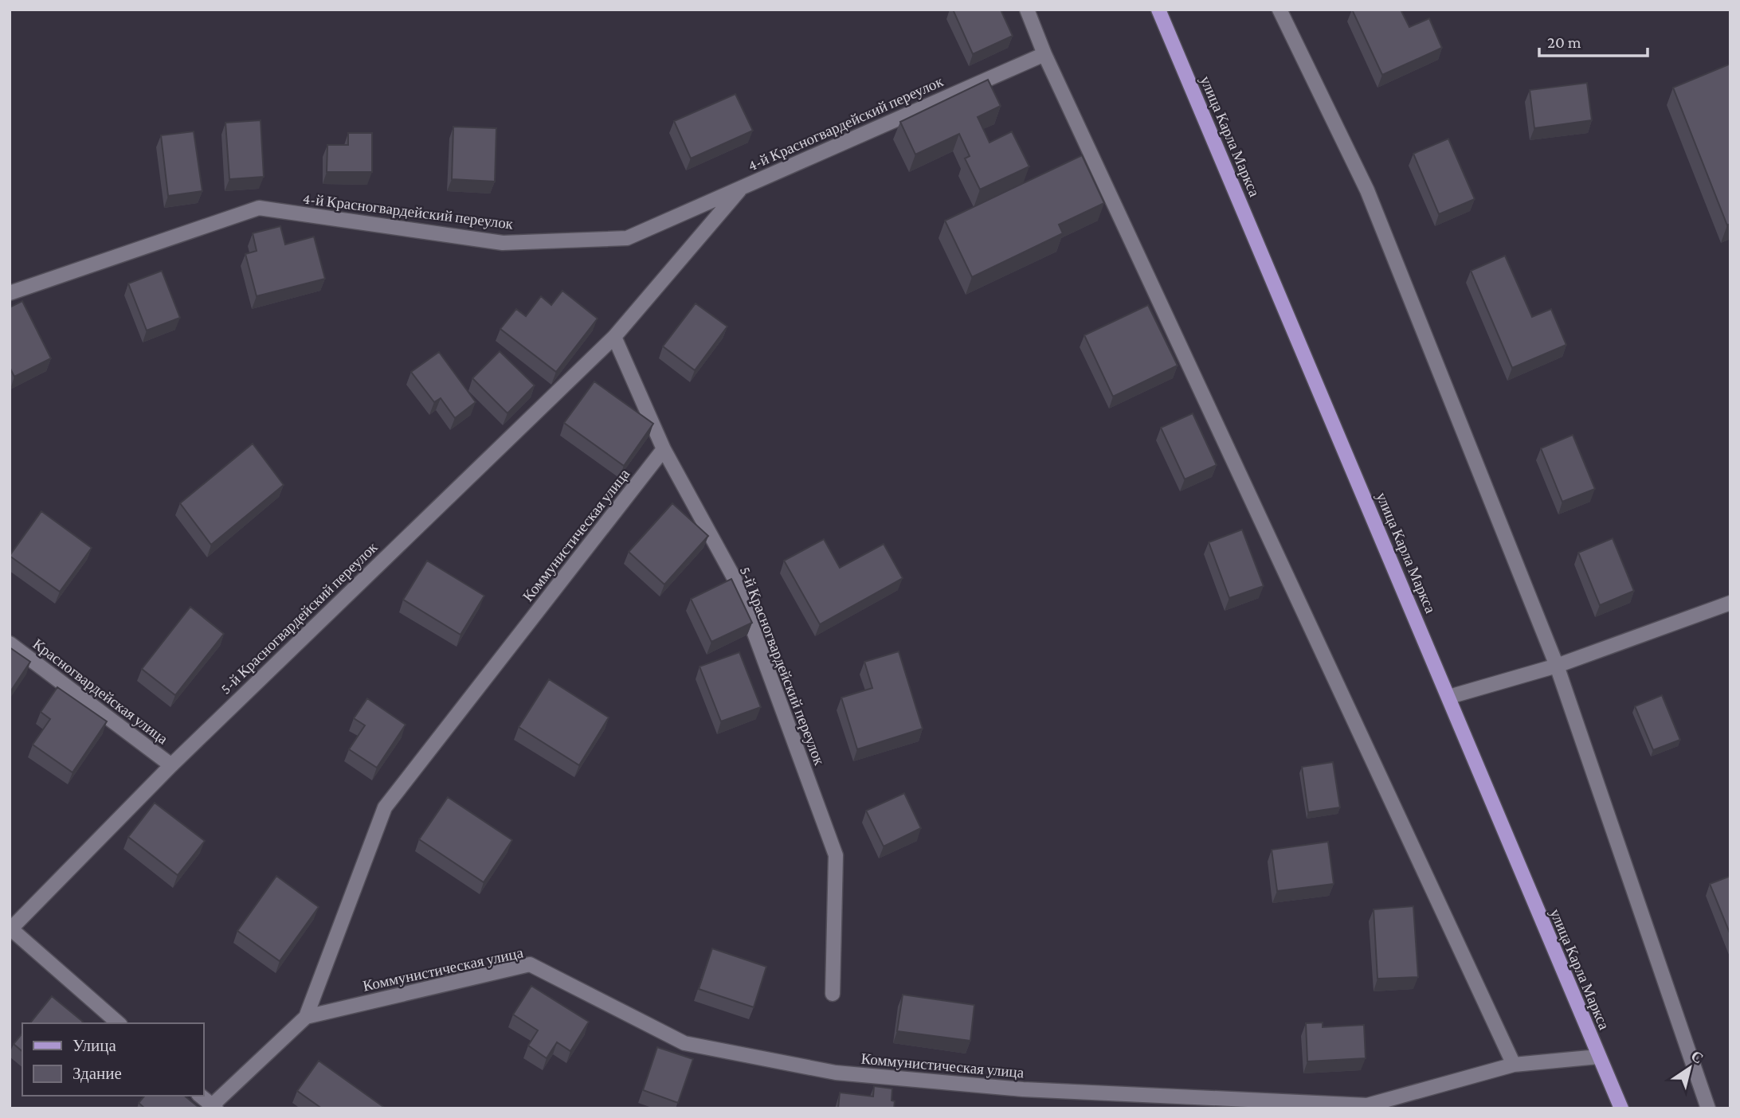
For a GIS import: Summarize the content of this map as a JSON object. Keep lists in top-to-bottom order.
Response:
{
  "streets": {
    "main road": ["улица Карла Маркса"],
    "street": [
      "4-й Красногвардейский переулок",
      "Коммунистическая улица",
      "5-й Красногвардейский переулок",
      "Красногвардейская улица"
    ]
  },
  "crossings": [
    ["4-й Красногвардейский переулок", "5-й Красногвардейский переулок"],
    ["улица Карла Маркса", "Коммунистическая улица"],
    ["Коммунистическая улица", "5-й Красногвардейский переулок"],
    ["5-й Красногвардейский переулок", "Красногвардейская улица"]
  ],
  "legend": ["Улица", "Здание"],
  "scale_bar": "20 m",
  "north": "top right"
}
